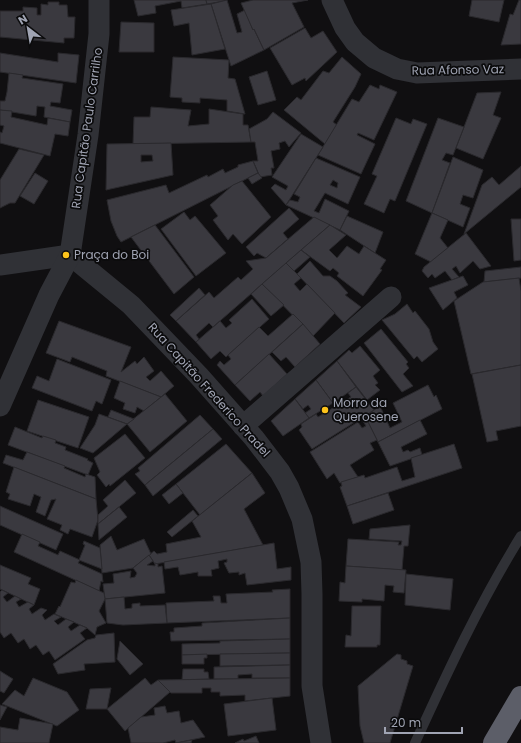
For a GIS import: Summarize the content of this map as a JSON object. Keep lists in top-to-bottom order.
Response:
{
  "streets": {
    "street": ["Rua Afonso Vaz", "Rua Capitão Paulo Carrilho", "Rua Capitão Frederico Pradel"]
  },
  "crossings": [
    ["Rua Capitão Paulo Carrilho", "Rua Capitão Frederico Pradel"]
  ],
  "places": ["Praça do Boi", "Morro da Querosene"],
  "scale_bar": "20 m",
  "north": "top left"
}
